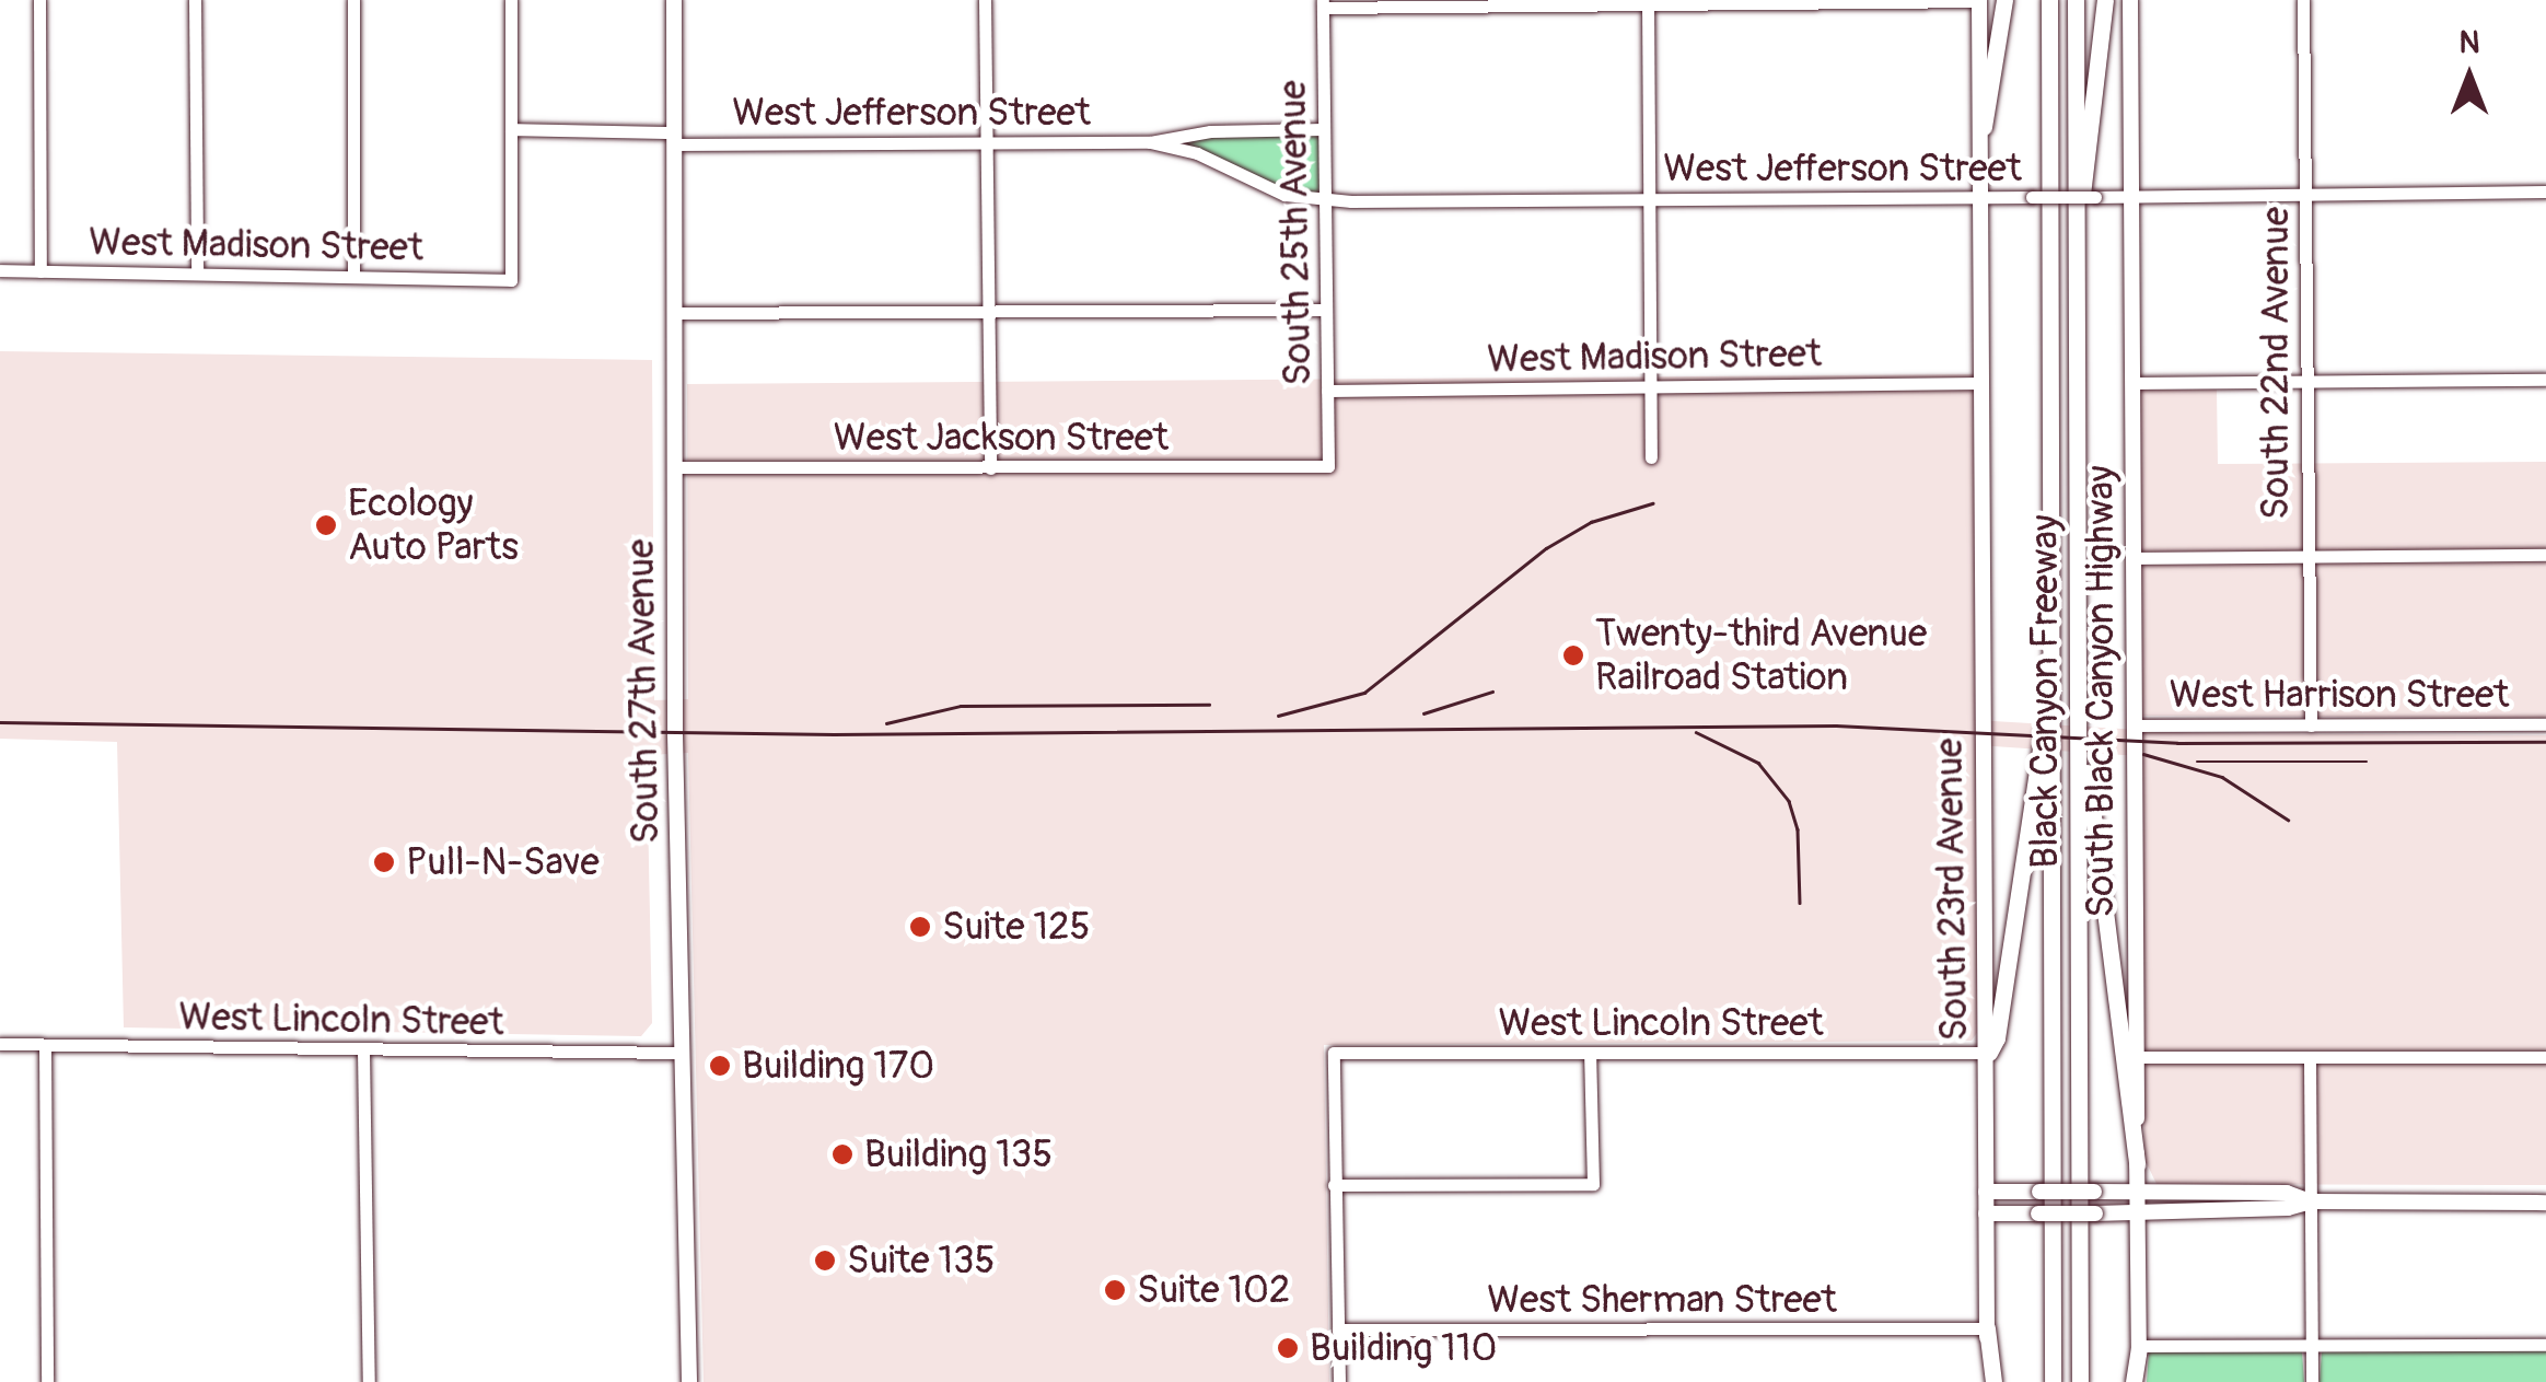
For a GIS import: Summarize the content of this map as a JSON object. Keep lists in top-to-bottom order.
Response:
{
  "streets": {
    "highway": ["Black Canyon Freeway"],
    "main road": ["South 27th Avenue", "South Black Canyon Highway", "South 23rd Avenue"],
    "street": [
      "West Jefferson Street",
      "South 25th Avenue",
      "West Madison Street",
      "South 22nd Avenue",
      "West Jackson Street",
      "West Harrison Street",
      "West Lincoln Street",
      "West Sherman Street"
    ]
  },
  "crossings": [
    ["West Jefferson Street", "South 25th Avenue"],
    ["West Jefferson Street", "West Madison Street"],
    ["West Jefferson Street", "South 22nd Avenue"],
    ["West Jefferson Street", "South 27th Avenue"],
    ["West Jefferson Street", "South Black Canyon Highway"],
    ["West Jefferson Street", "South 23rd Avenue"],
    ["South 25th Avenue", "West Madison Street"],
    ["South 25th Avenue", "West Jackson Street"],
    ["West Madison Street", "South 23rd Avenue"],
    ["South 22nd Avenue", "West Harrison Street"],
    ["West Jackson Street", "South 27th Avenue"],
    ["South 27th Avenue", "West Lincoln Street"],
    ["South Black Canyon Highway", "West Harrison Street"],
    ["South 23rd Avenue", "West Lincoln Street"],
    ["South 23rd Avenue", "West Sherman Street"]
  ],
  "places": [
    "Ecology Auto Parts",
    "Twenty-third Avenue Railroad Station",
    "Pull-N-Save",
    "Suite 125",
    "Building 170",
    "Building 135",
    "Suite 135",
    "Suite 102",
    "Building 110"
  ],
  "north": "top"
}
